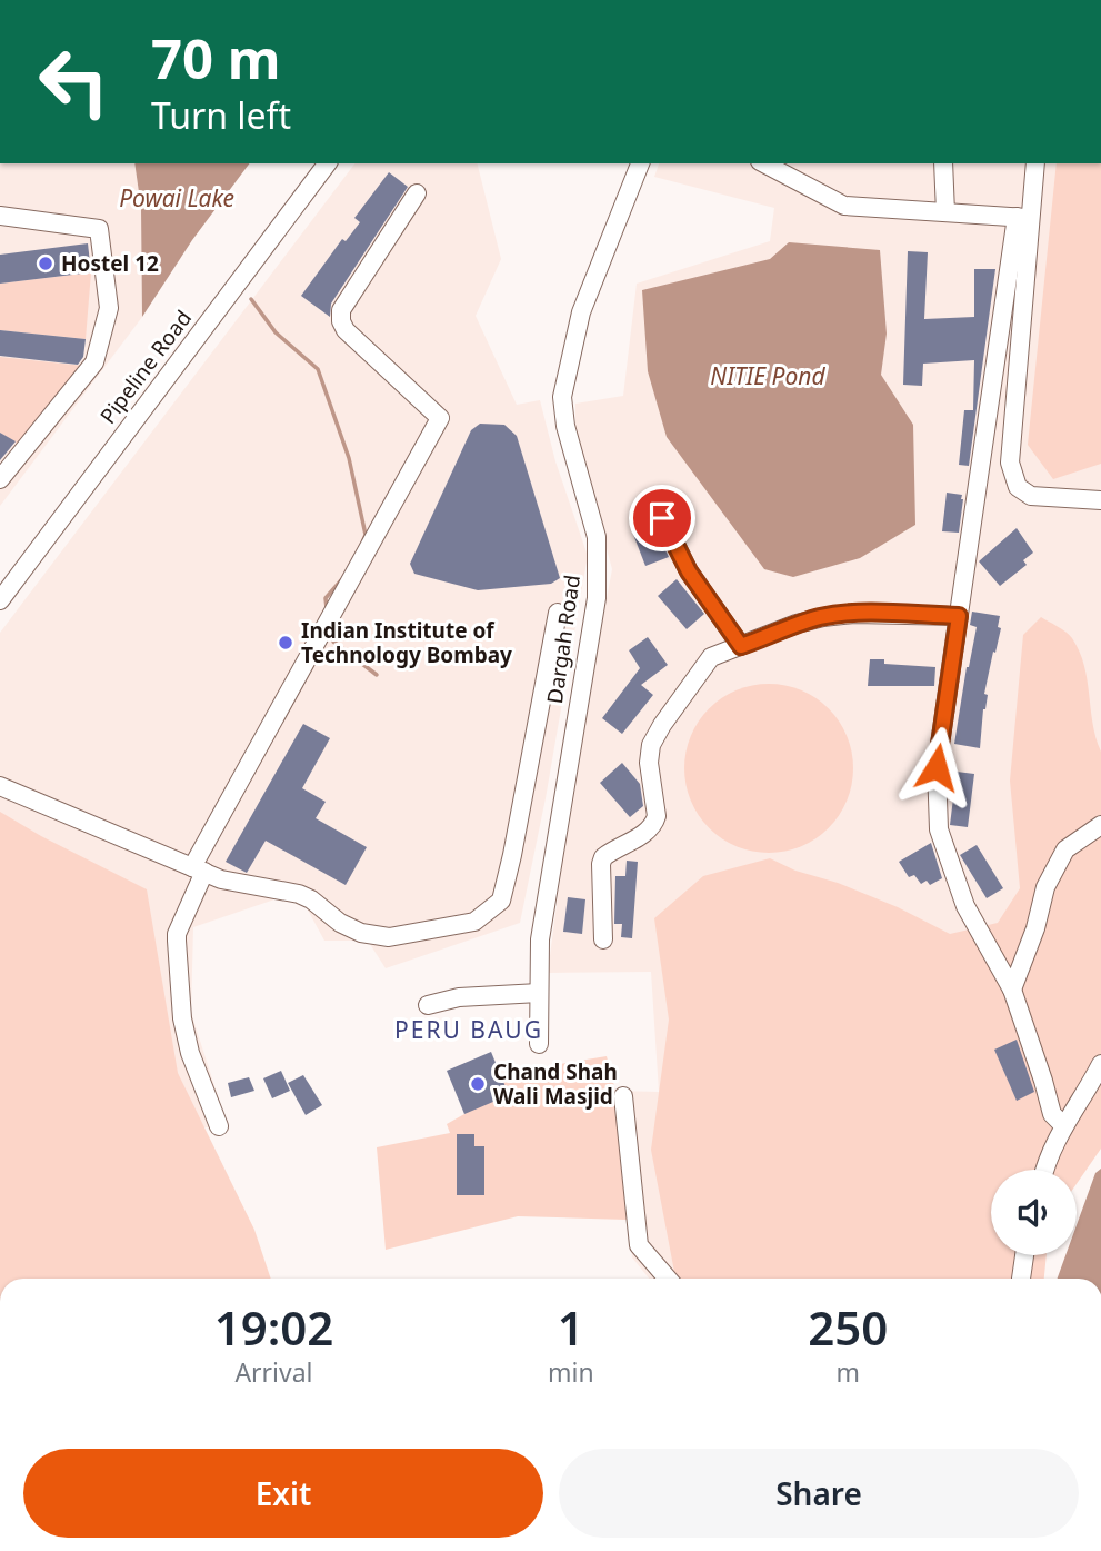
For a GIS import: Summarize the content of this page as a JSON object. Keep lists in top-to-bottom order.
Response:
{
  "streets": {
    "street": ["Pipeline Road", "Dargah Road"]
  },
  "districts": ["PERU BAUG"],
  "water": ["Powai Lake", "NITIE Pond"],
  "places": ["Hostel 12", "Indian Institute of Technology Bombay", "Chand Shah Wali Masjid"],
  "page": {
    "turn": ["70 m", "Turn left"],
    "eta": [
      "19:02",
      "Arrival",
      "1",
      "min",
      "250",
      "m"
    ],
    "buttons": ["Exit", "Share"]
  }
}
